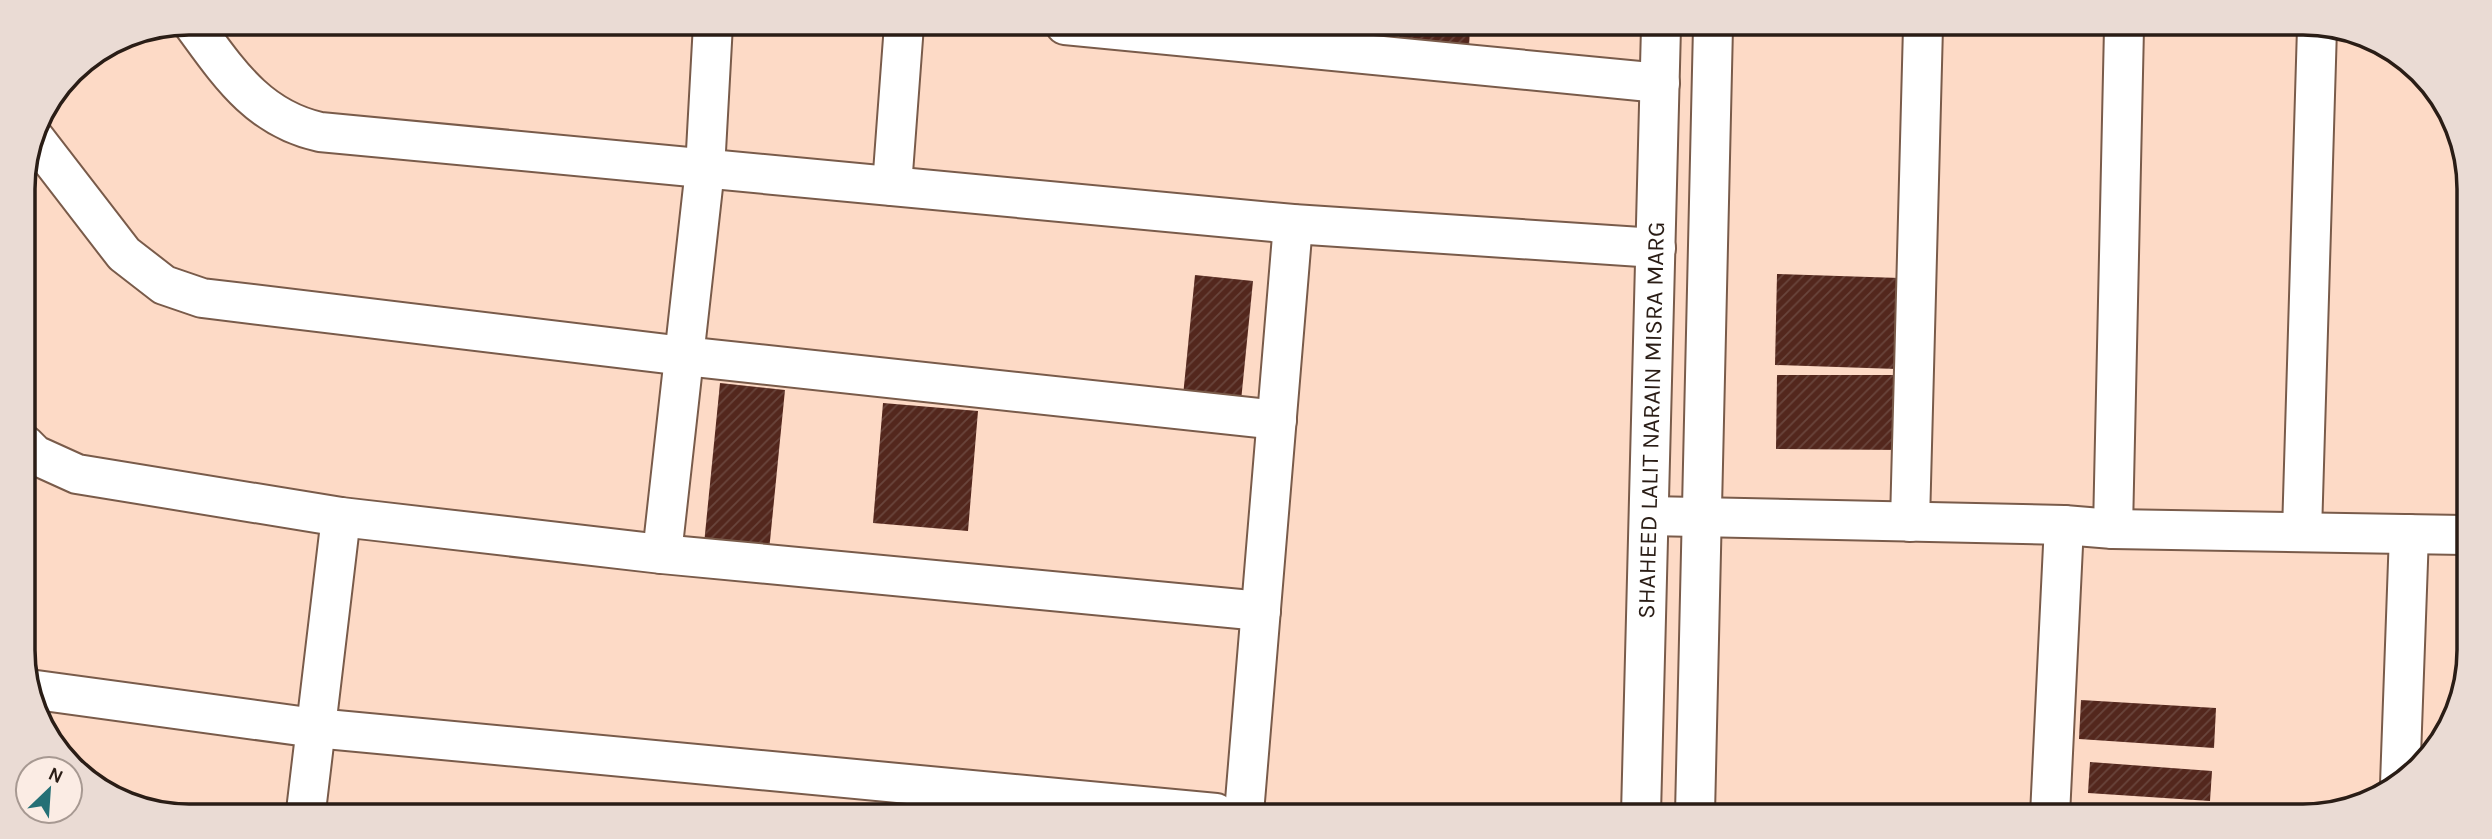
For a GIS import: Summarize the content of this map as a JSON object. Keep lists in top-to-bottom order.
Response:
{
  "streets": {
    "street": ["SHAHEED LALIT NARAIN MISRA MARG"]
  },
  "north": "top right"
}
